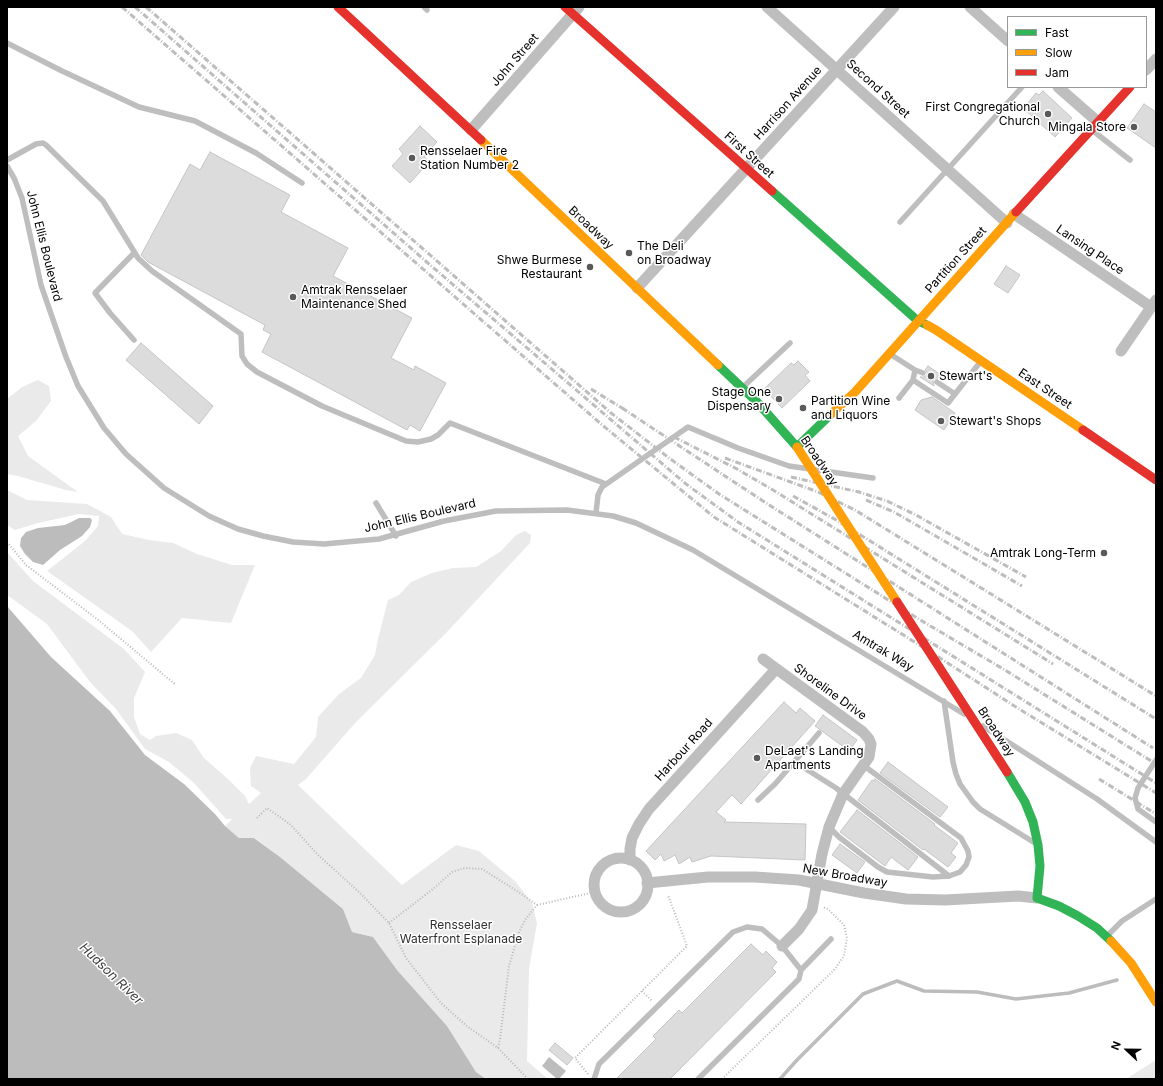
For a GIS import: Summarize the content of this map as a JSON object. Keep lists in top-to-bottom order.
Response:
{
  "streets": {
    "street": [
      "John Street",
      "Second Street",
      "Harrison Avenue",
      "First Street",
      "Broadway",
      "Lansing Place",
      "Partition Street",
      "East Street",
      "Shoreline Drive",
      "Harbour Road",
      "New Broadway"
    ],
    "lane": ["John Ellis Boulevard", "Amtrak Way"]
  },
  "crossings": [
    ["John Street", "First Street"],
    ["John Street", "Broadway"],
    ["Second Street", "Harrison Avenue"],
    ["Second Street", "Lansing Place"],
    ["Second Street", "Partition Street"],
    ["Harrison Avenue", "First Street"],
    ["Harrison Avenue", "Broadway"],
    ["First Street", "Partition Street"],
    ["First Street", "East Street"],
    ["Broadway", "Partition Street"],
    ["Broadway", "New Broadway"],
    ["John Ellis Boulevard", "Amtrak Way"],
    ["Lansing Place", "Partition Street"],
    ["Partition Street", "East Street"],
    ["Shoreline Drive", "Harbour Road"],
    ["Shoreline Drive", "New Broadway"],
    ["Harbour Road", "New Broadway"]
  ],
  "water": ["Hudson River"],
  "parks": ["Rensselaer Waterfront Esplanade"],
  "places": [
    "First Congregational Church",
    "Mingala Store",
    "Rensselaer Fire Station Number 2",
    "The Deli on Broadway",
    "Shwe Burmese Restaurant",
    "Amtrak Rensselaer Maintenance Shed",
    "Stewart's",
    "Stage One Dispensary",
    "Partition Wine and Liquors",
    "Stewart's Shops",
    "Amtrak Long-Term",
    "DeLaet's Landing Apartments"
  ],
  "legend": ["Fast", "Slow", "Jam"],
  "north": "left"
}
